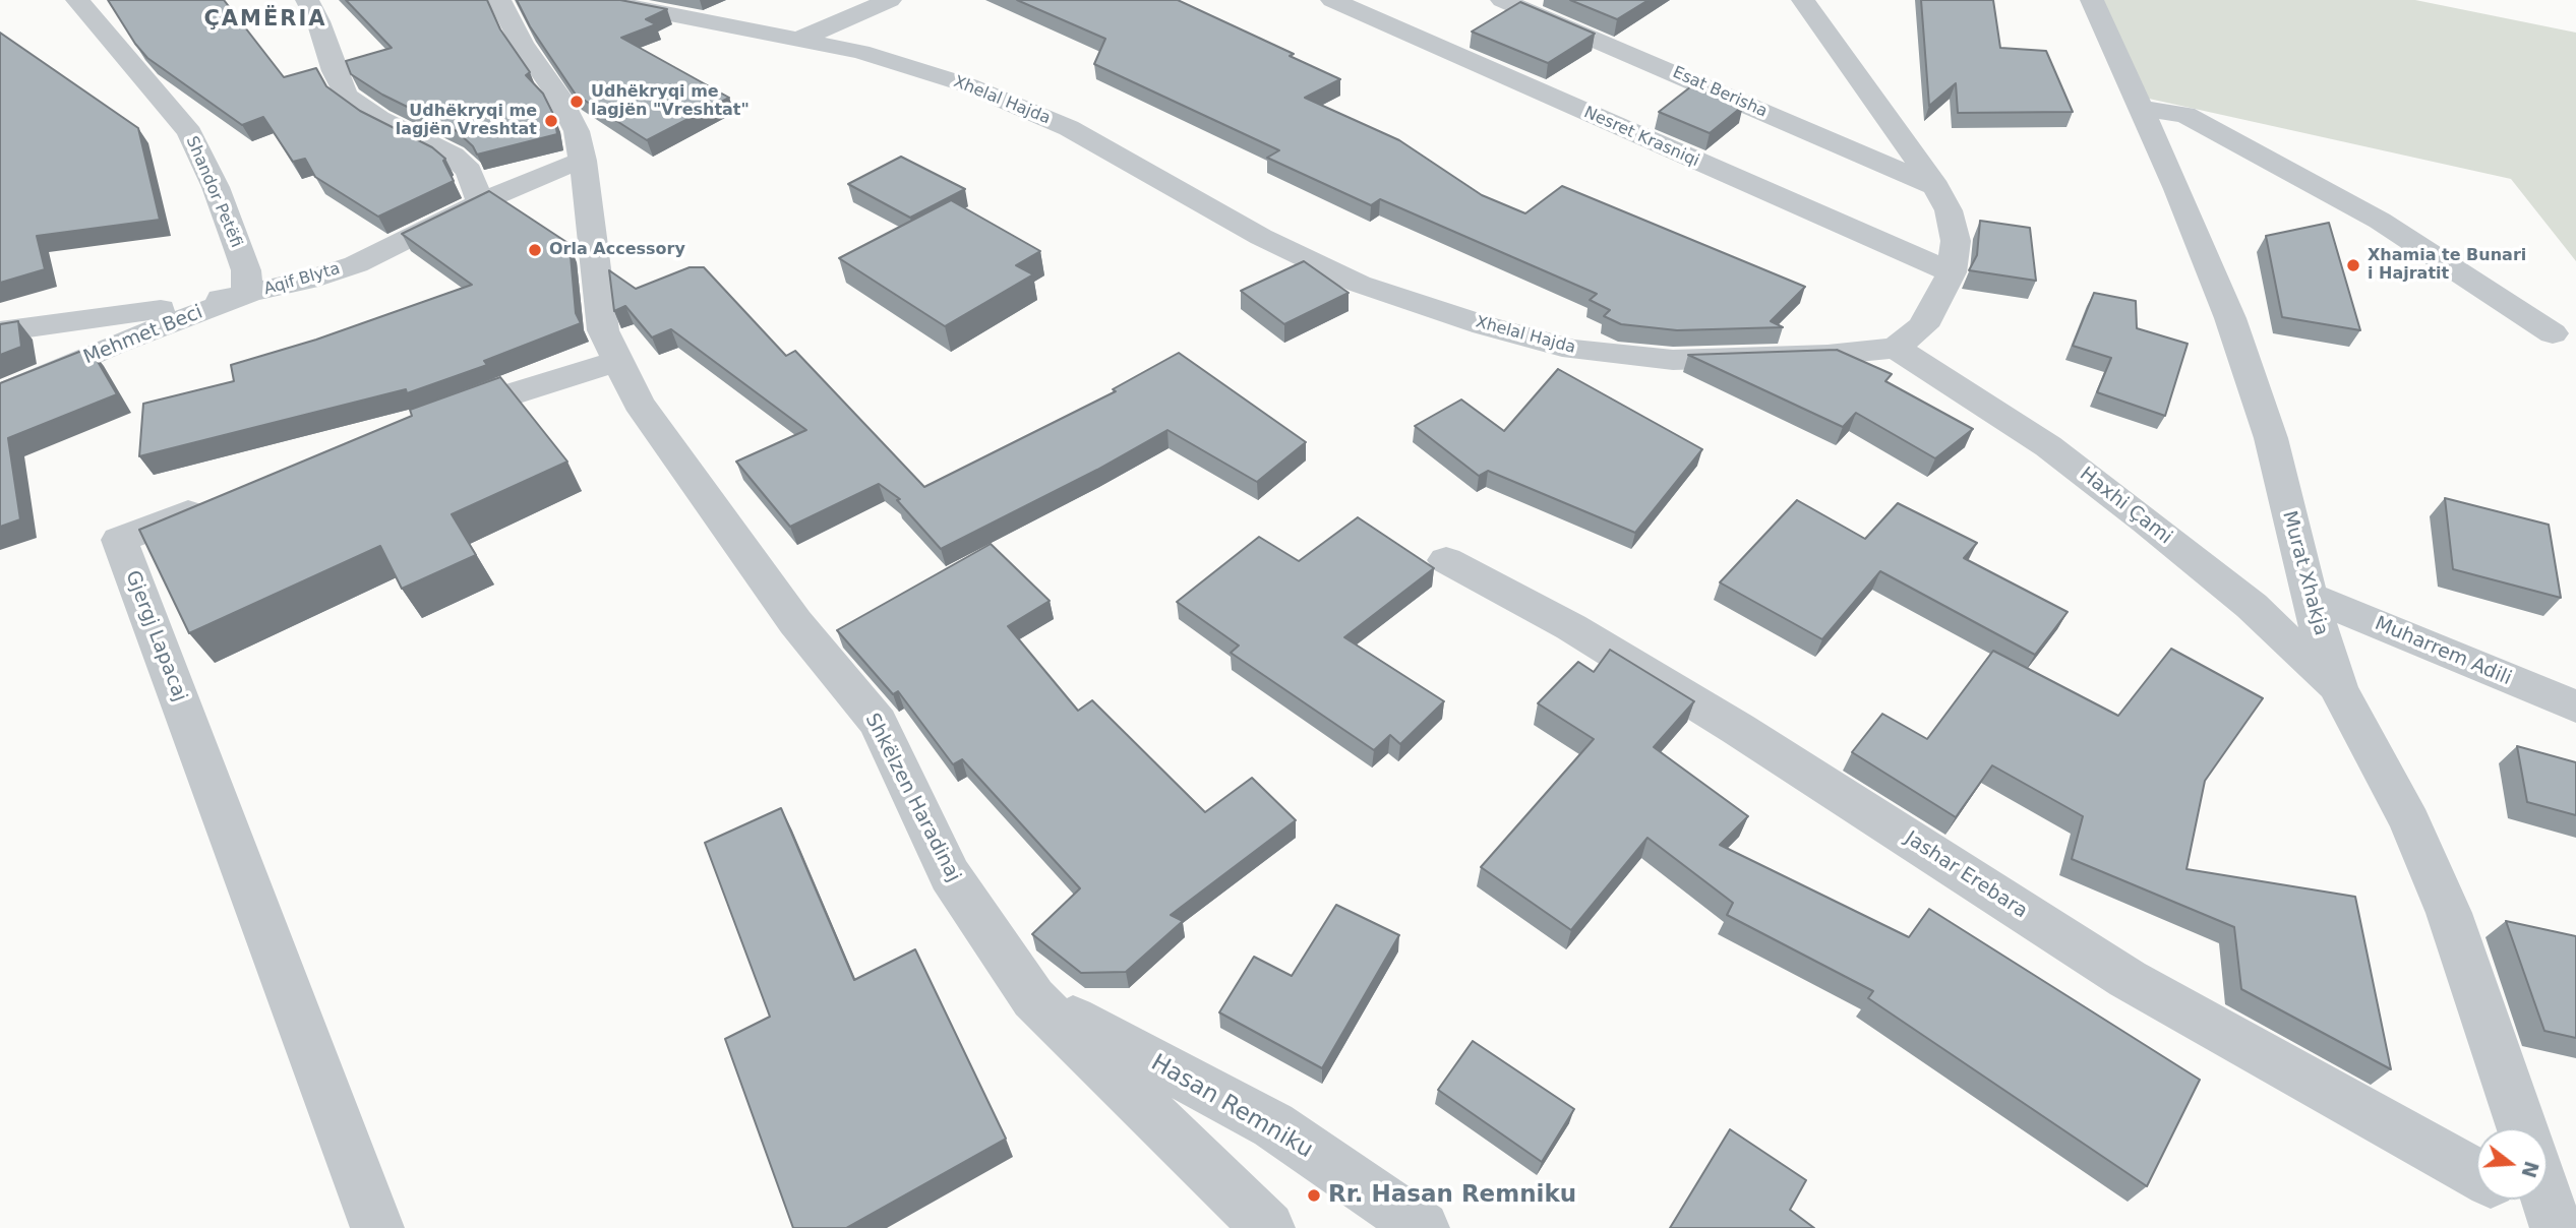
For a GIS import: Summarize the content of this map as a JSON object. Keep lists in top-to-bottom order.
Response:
{
  "streets": {
    "street": [
      "Esat Berisha",
      "Xhelal Hajda",
      "Nesret Krasniqi",
      "Shandor Petëfi",
      "Aqif Blyta",
      "Mehmet Beci",
      "Haxhi Çami",
      "Murat Xhakja",
      "Gjergj Lapacaj",
      "Muharrem Adili",
      "Shkëlzen Haradinaj",
      "Jashar Erebara",
      "Hasan Remniku"
    ]
  },
  "crossings": [
    ["Xhelal Hajda", "Haxhi Çami"],
    ["Shandor Petëfi", "Aqif Blyta"],
    ["Shandor Petëfi", "Mehmet Beci"],
    ["Aqif Blyta", "Mehmet Beci"],
    ["Aqif Blyta", "Shkëlzen Haradinaj"],
    ["Haxhi Çami", "Murat Xhakja"],
    ["Murat Xhakja", "Muharrem Adili"],
    ["Shkëlzen Haradinaj", "Hasan Remniku"]
  ],
  "districts": ["ÇAMËRIA"],
  "places": [
    "Udhëkryqi me lagjën \"Vreshtat\"",
    "Udhëkryqi me lagjën Vreshtat",
    "Orla Accessory",
    "Xhamia te Bunari i Hajratit",
    "Rr. Hasan Remniku"
  ],
  "north": "right"
}
